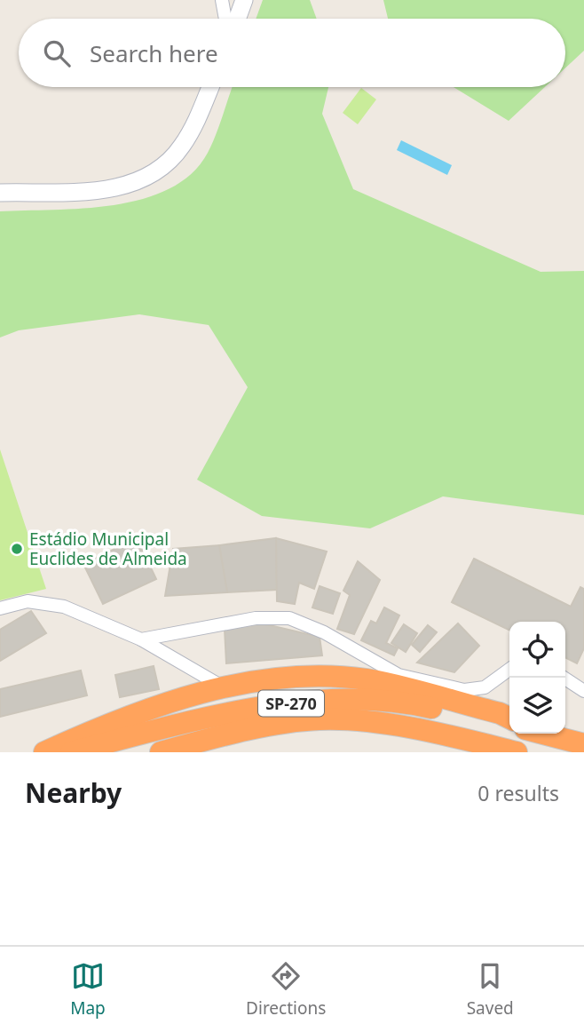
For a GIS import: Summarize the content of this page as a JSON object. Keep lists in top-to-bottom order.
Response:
{
  "streets": {
    "highway": ["SP-270"]
  },
  "places": ["Estádio Municipal Euclides de Almeida"],
  "page": {
    "search": "Search here",
    "heading": ["Nearby", "0 results"],
    "nav": ["Map", "Directions", "Saved"]
  }
}
